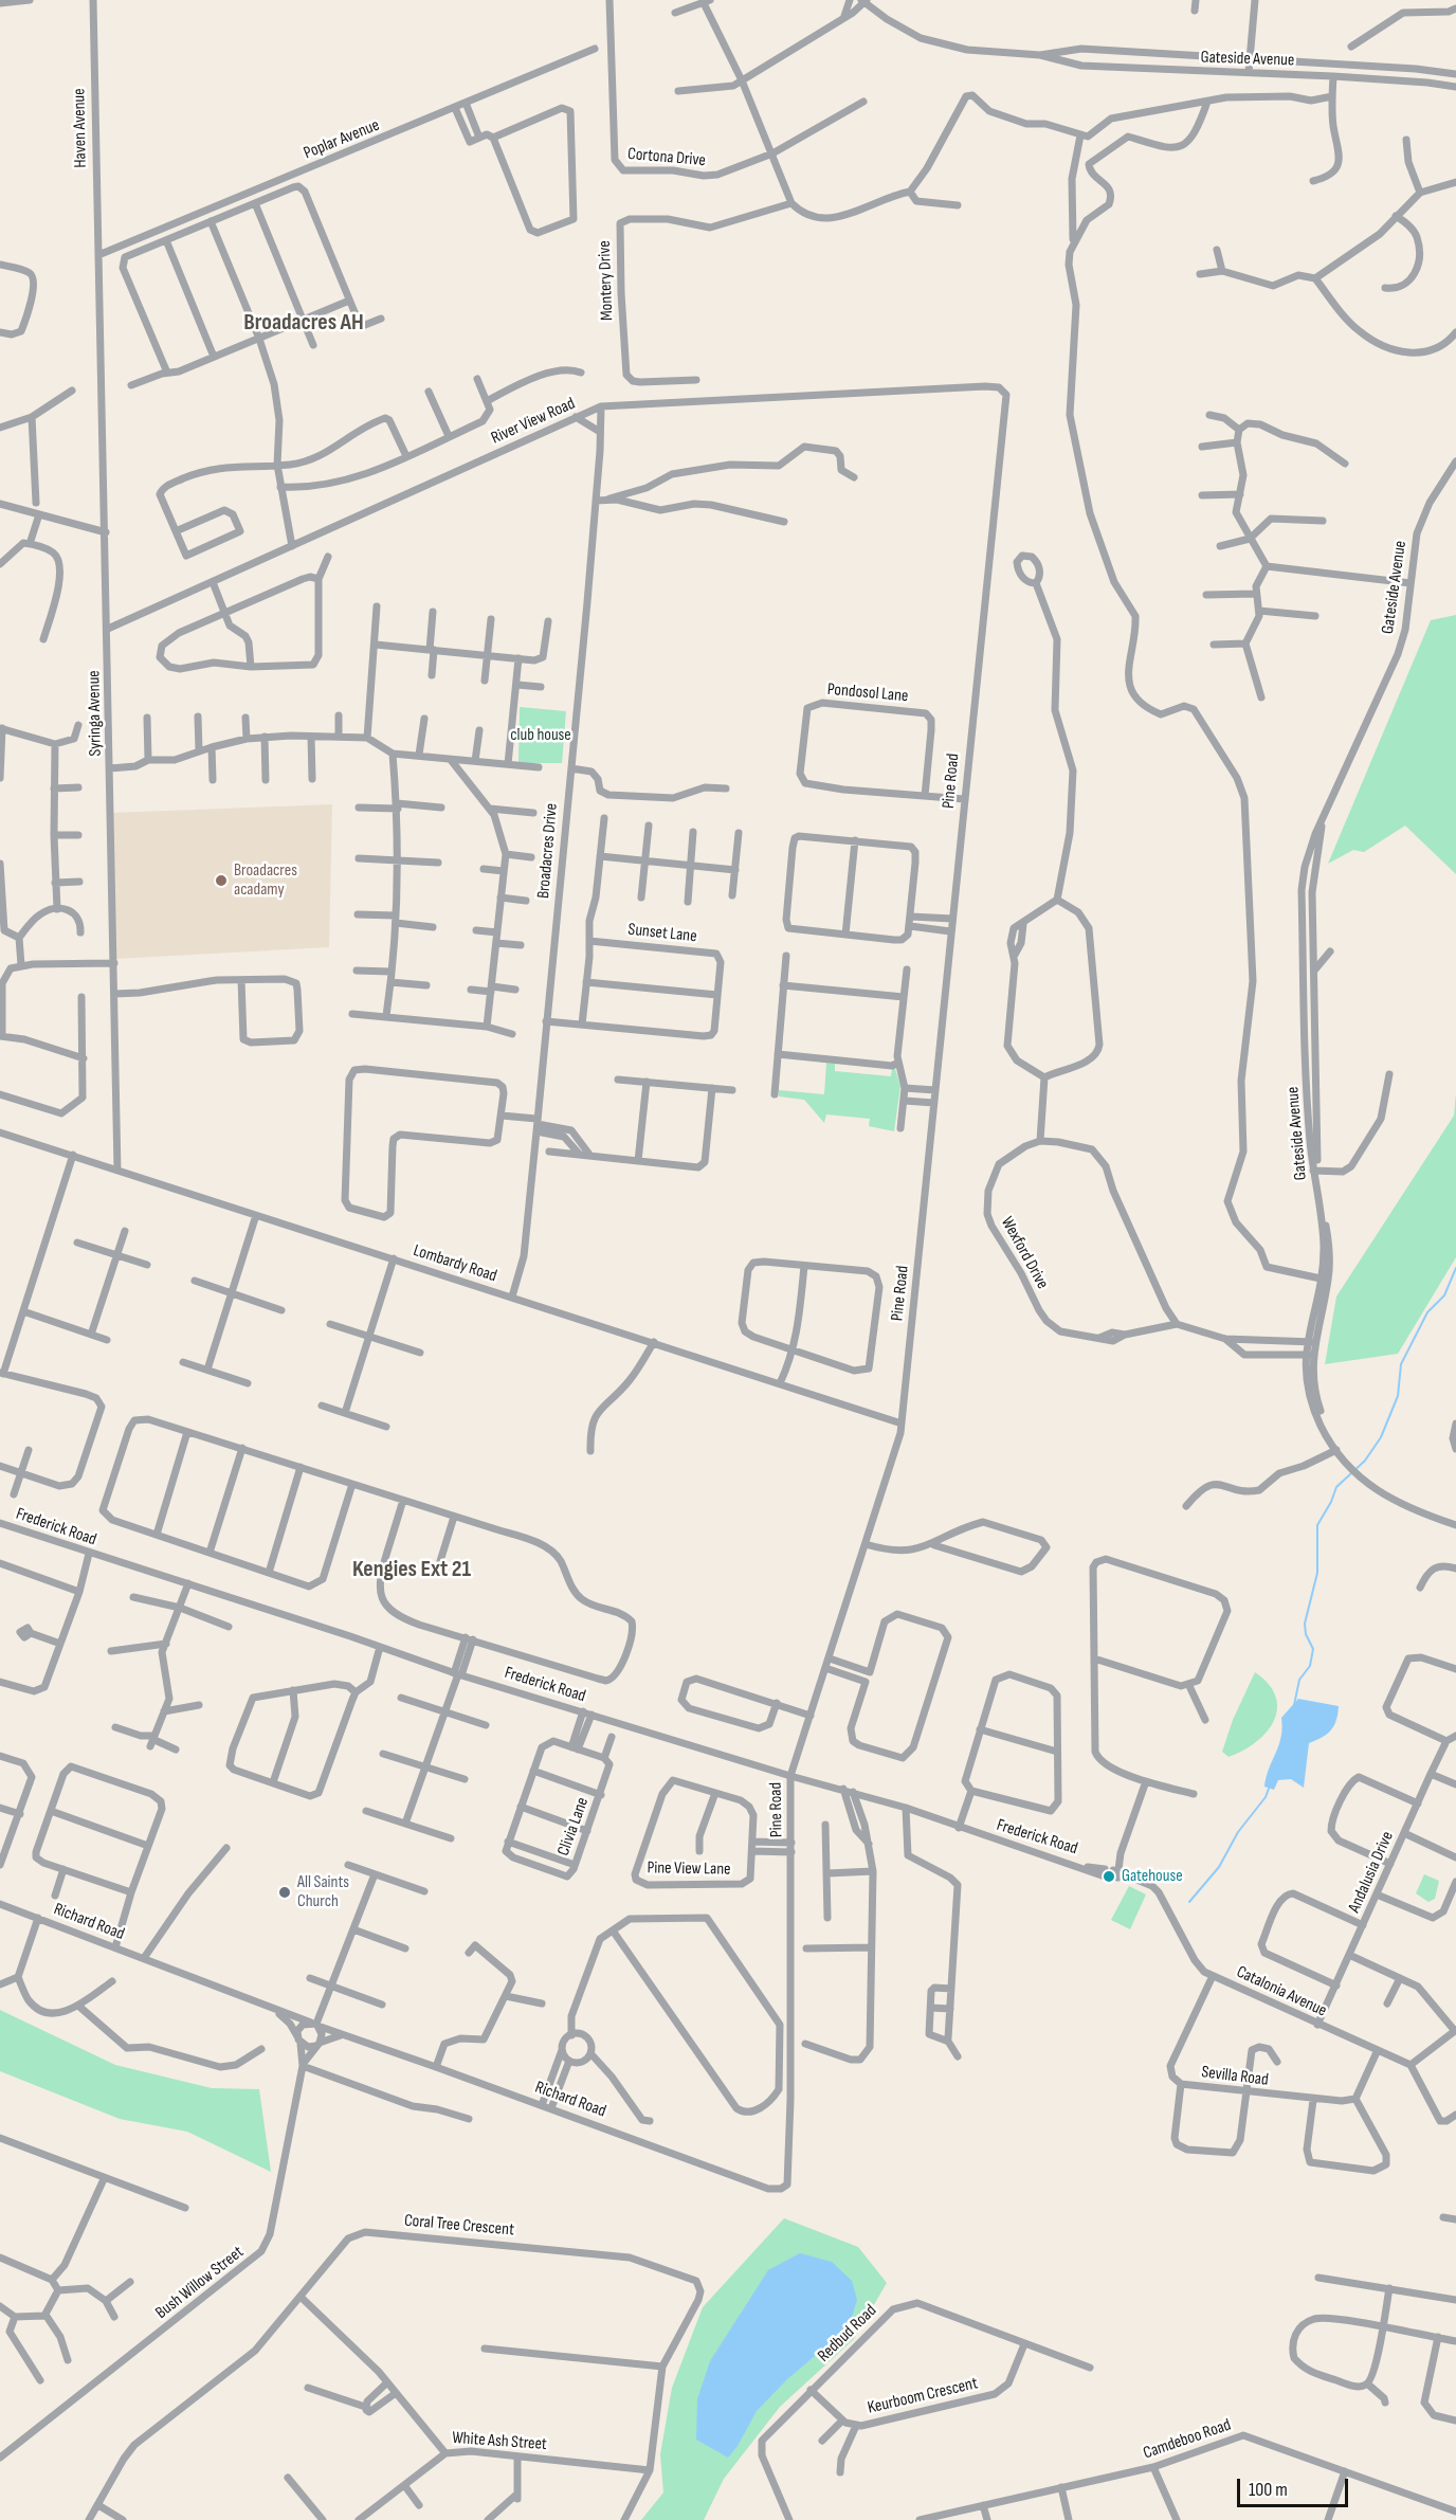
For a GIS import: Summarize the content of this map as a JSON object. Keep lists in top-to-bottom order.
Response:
{
  "streets": {
    "street": [
      "Gateside Avenue",
      "Haven Avenue",
      "Poplar Avenue",
      "Cortona Drive",
      "Montery Drive",
      "River View Road",
      "Pondosol Lane",
      "Syringa Avenue",
      "Pine Road",
      "Broadacres Drive",
      "Sunset Lane",
      "Wexford Drive",
      "Lombardy Road",
      "Frederick Road",
      "Clivia Lane",
      "Pine View Lane",
      "Andalusia Drive",
      "Richard Road",
      "Catalonia Avenue",
      "Sevilla Road",
      "Coral Tree Crescent",
      "Bush Willow Street",
      "Redbud Road",
      "Keurboom Crescent",
      "Camdeboo Road",
      "White Ash Street"
    ]
  },
  "crossings": [
    ["Gateside Avenue", "Wexford Drive"],
    ["Haven Avenue", "Poplar Avenue"],
    ["Haven Avenue", "Syringa Avenue"],
    ["Poplar Avenue", "Syringa Avenue"],
    ["River View Road", "Syringa Avenue"],
    ["River View Road", "Pine Road"],
    ["River View Road", "Broadacres Drive"],
    ["Pondosol Lane", "Pine Road"],
    ["Syringa Avenue", "Lombardy Road"],
    ["Pine Road", "Lombardy Road"],
    ["Pine Road", "Frederick Road"],
    ["Pine Road", "Pine View Lane"],
    ["Pine Road", "Richard Road"],
    ["Broadacres Drive", "Sunset Lane"],
    ["Broadacres Drive", "Lombardy Road"],
    ["Frederick Road", "Catalonia Avenue"],
    ["Andalusia Drive", "Catalonia Avenue"],
    ["Richard Road", "Bush Willow Street"],
    ["Catalonia Avenue", "Sevilla Road"],
    ["Coral Tree Crescent", "White Ash Street"],
    ["Redbud Road", "Keurboom Crescent"]
  ],
  "districts": ["Broadacres AH", "Kengies Ext 21"],
  "parks": ["club house"],
  "places": ["Broadacres acadamy", "Gatehouse", "All Saints Church"],
  "scale_bar": "100 m"
}
